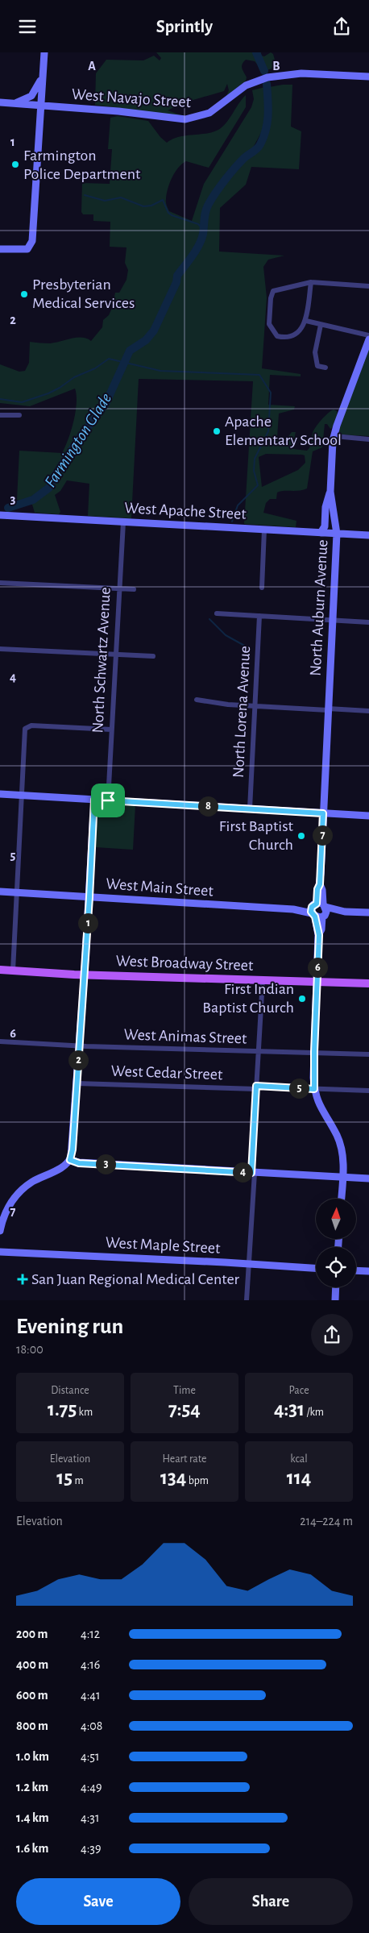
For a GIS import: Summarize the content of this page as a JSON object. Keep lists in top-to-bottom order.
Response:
{
  "streets": {
    "main road": ["West Broadway Street"],
    "street": [
      "West Navajo Street",
      "West Apache Street",
      "North Auburn Avenue",
      "North Schwartz Avenue",
      "North Lorena Avenue",
      "West Main Street",
      "West Animas Street",
      "West Cedar Street",
      "West Maple Street"
    ]
  },
  "crossings": [
    ["West Apache Street", "North Auburn Avenue"],
    ["West Apache Street", "North Schwartz Avenue"],
    ["North Auburn Avenue", "West Main Street"],
    ["North Auburn Avenue", "West Broadway Street"],
    ["North Auburn Avenue", "West Animas Street"],
    ["North Auburn Avenue", "West Cedar Street"]
  ],
  "water": ["Farmington Glade"],
  "places": {
    "other": [
      "Farmington Police Department",
      "Presbyterian Medical Services",
      "Apache Elementary School",
      "First Baptist Church",
      "First Indian Baptist Church"
    ],
    "health": ["San Juan Regional Medical Center"]
  },
  "north": "top",
  "page": {
    "header": "Sprintly",
    "pins": [
      "8",
      "7",
      "1",
      "6",
      "2",
      "5",
      "3",
      "4"
    ],
    "heading": ["Evening run", "18:00"],
    "stats": [
      ["Distance", "1.75 km"],
      ["Time", "7:54"],
      ["Pace", "4:31 /km"],
      ["Elevation", "15 m"],
      ["Heart rate", "134 bpm"],
      ["kcal", "114"]
    ],
    "chart": ["Elevation", "214–224 m"],
    "list": [
      {
        "name": "200 m",
        "note": "4:12"
      },
      {
        "name": "400 m",
        "note": "4:16"
      },
      {
        "name": "600 m",
        "note": "4:41"
      },
      {
        "name": "800 m",
        "note": "4:08"
      },
      {
        "name": "1.0 km",
        "note": "4:51"
      },
      {
        "name": "1.2 km",
        "note": "4:49"
      },
      {
        "name": "1.4 km",
        "note": "4:31"
      },
      {
        "name": "1.6 km",
        "note": "4:39"
      }
    ],
    "buttons": ["Save", "Share"]
  },
  "grid": {
    "columns": ["A", "B"],
    "rows": [
      "1",
      "2",
      "3",
      "4",
      "5",
      "6",
      "7"
    ]
  }
}
